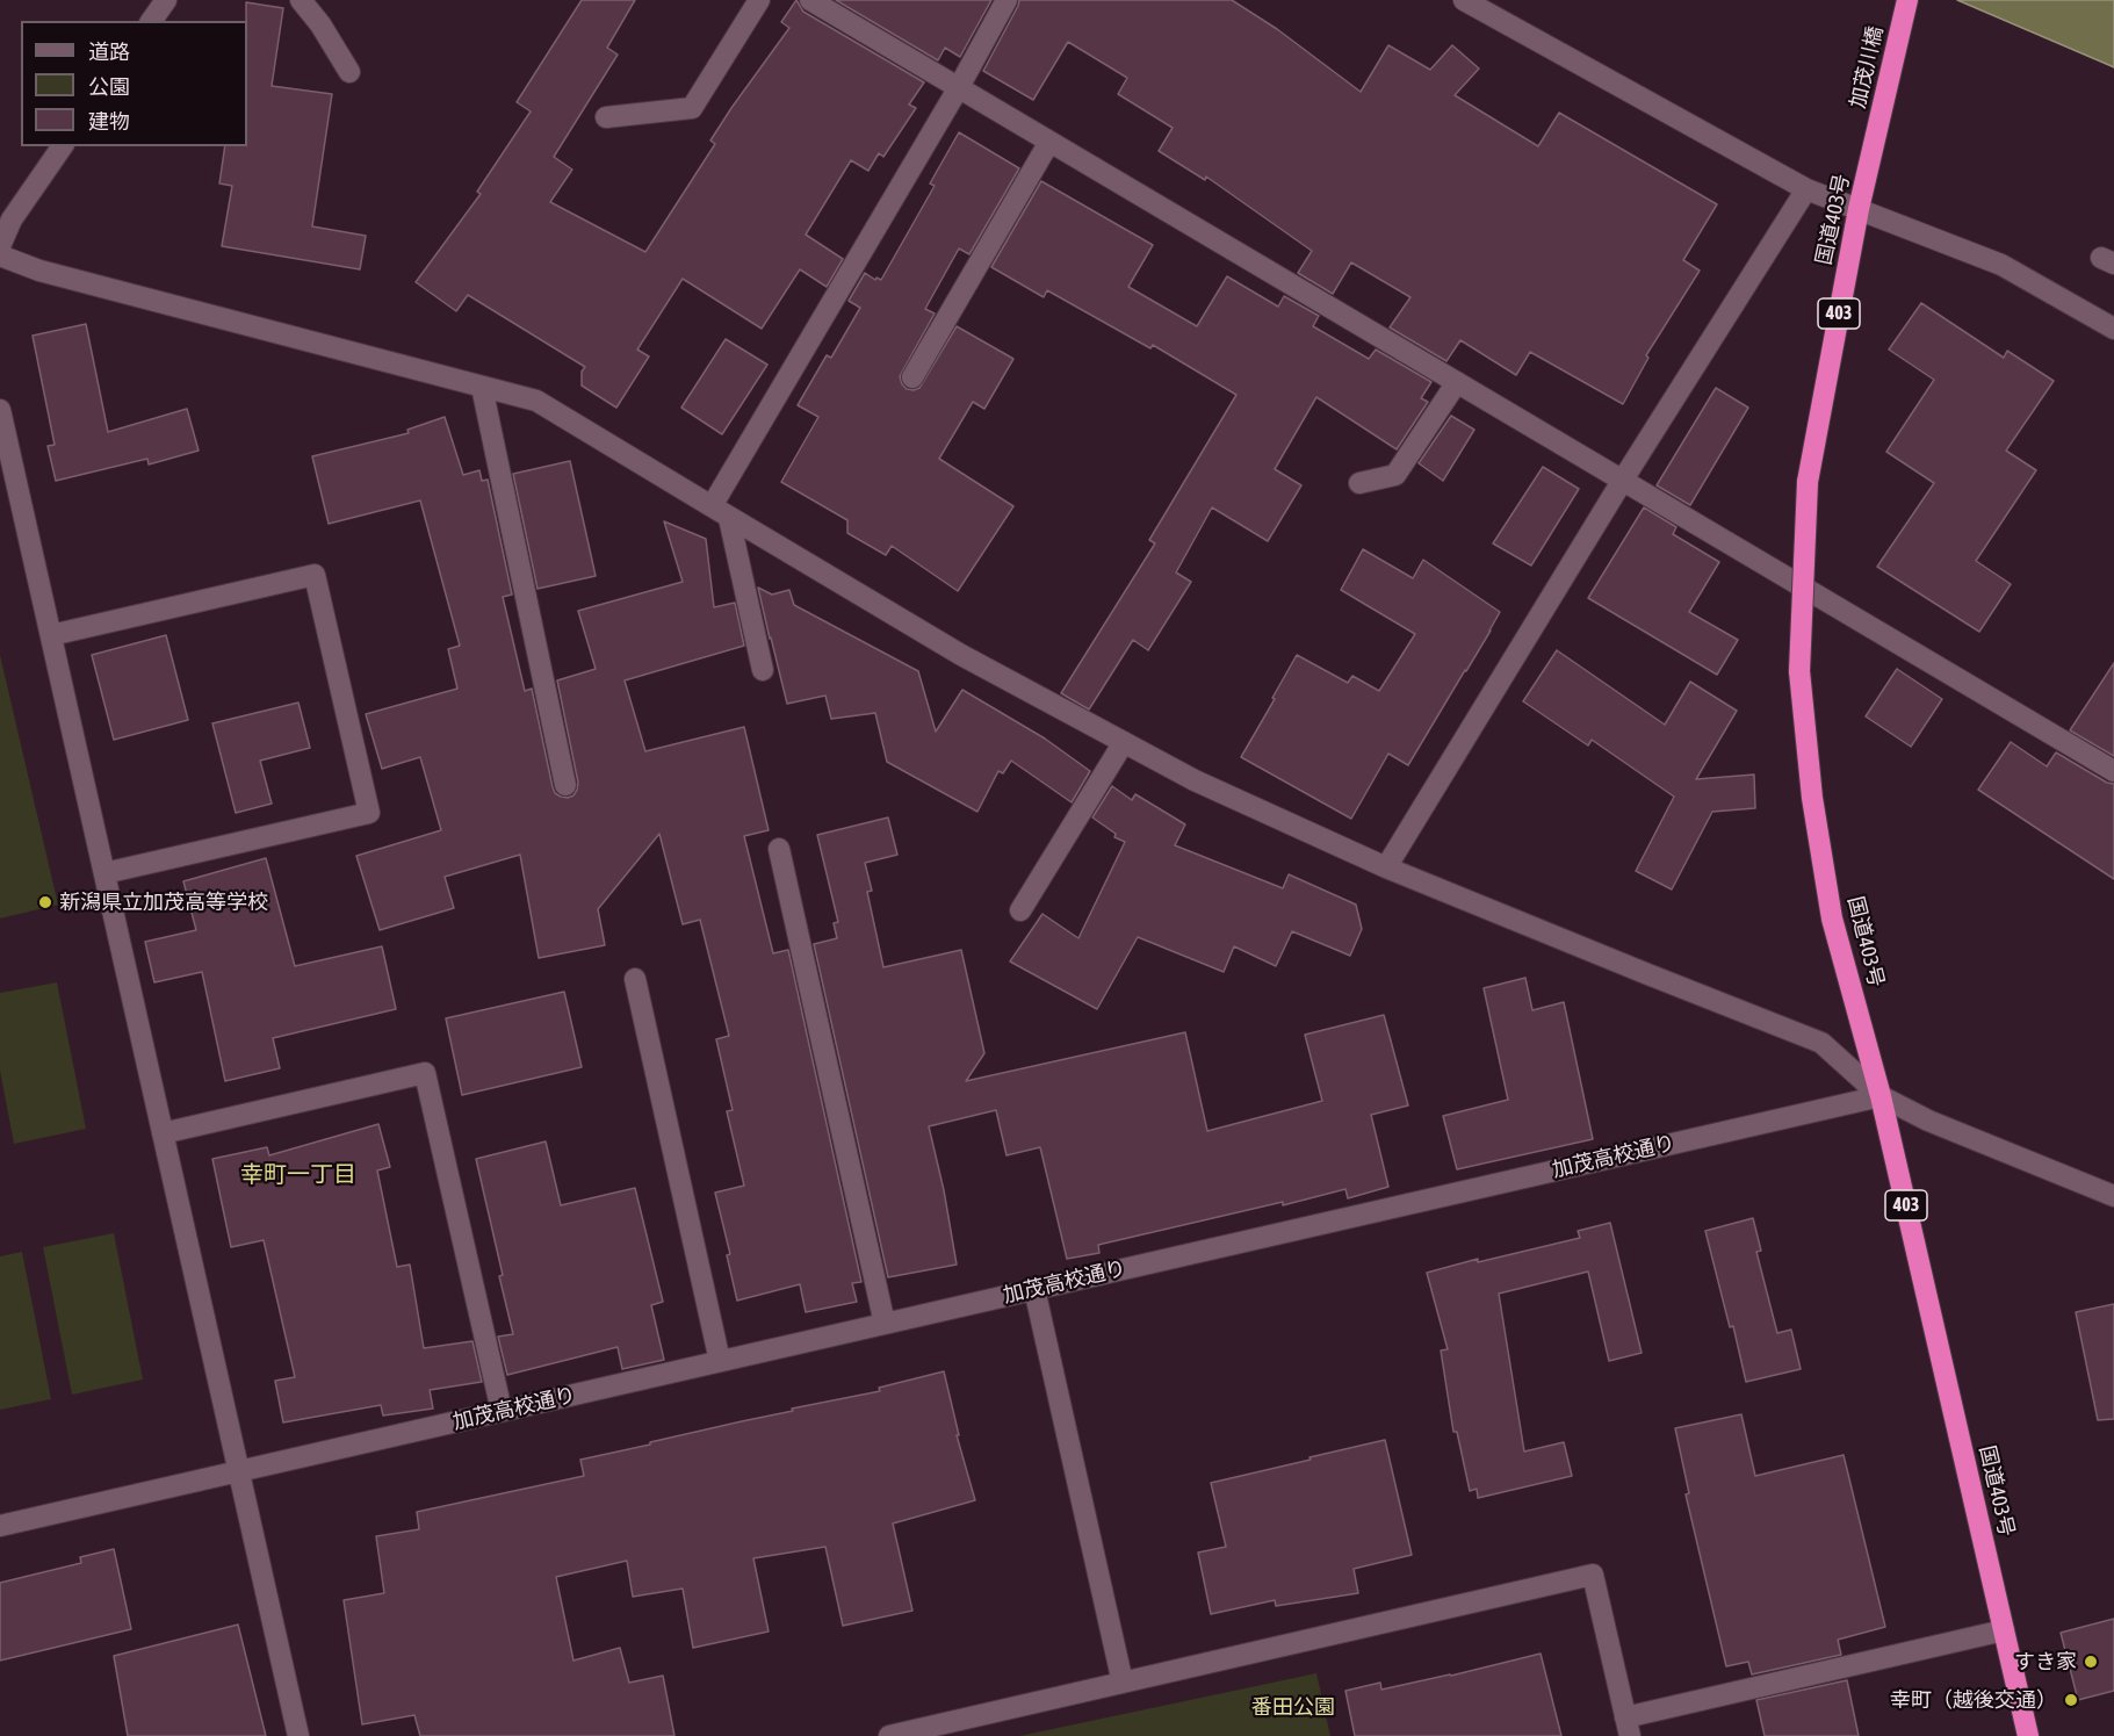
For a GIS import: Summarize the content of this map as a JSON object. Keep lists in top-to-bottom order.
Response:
{
  "streets": {
    "highway": ["加茂川橋", "国道403号", "403"],
    "street": ["加茂高校通り"]
  },
  "crossings": [
    ["加茂川橋", "国道403号"],
    ["国道403号", "加茂高校通り"]
  ],
  "districts": ["幸町一丁目"],
  "parks": ["番田公園"],
  "places": ["新潟県立加茂高等学校", "すき家", "幸町（越後交通）"],
  "legend": ["道路", "公園", "建物"]
}
